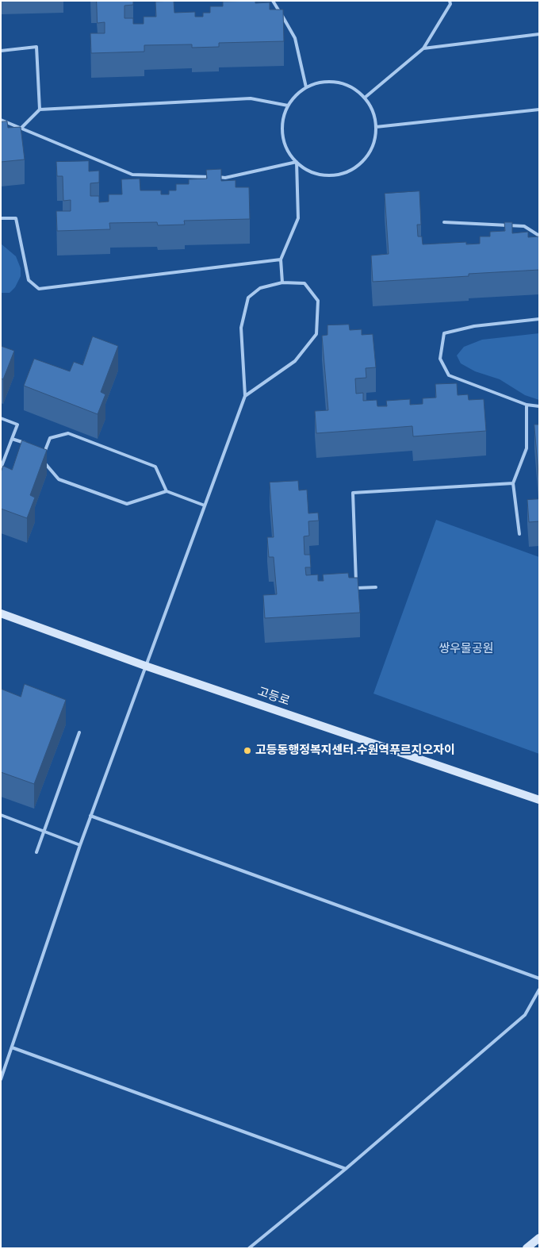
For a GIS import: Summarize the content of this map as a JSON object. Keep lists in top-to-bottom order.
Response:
{
  "streets": {
    "street": ["고등로"]
  },
  "parks": ["쌍우물공원"],
  "places": ["고등동행정복지센터.수원역푸르지오자이"]
}
